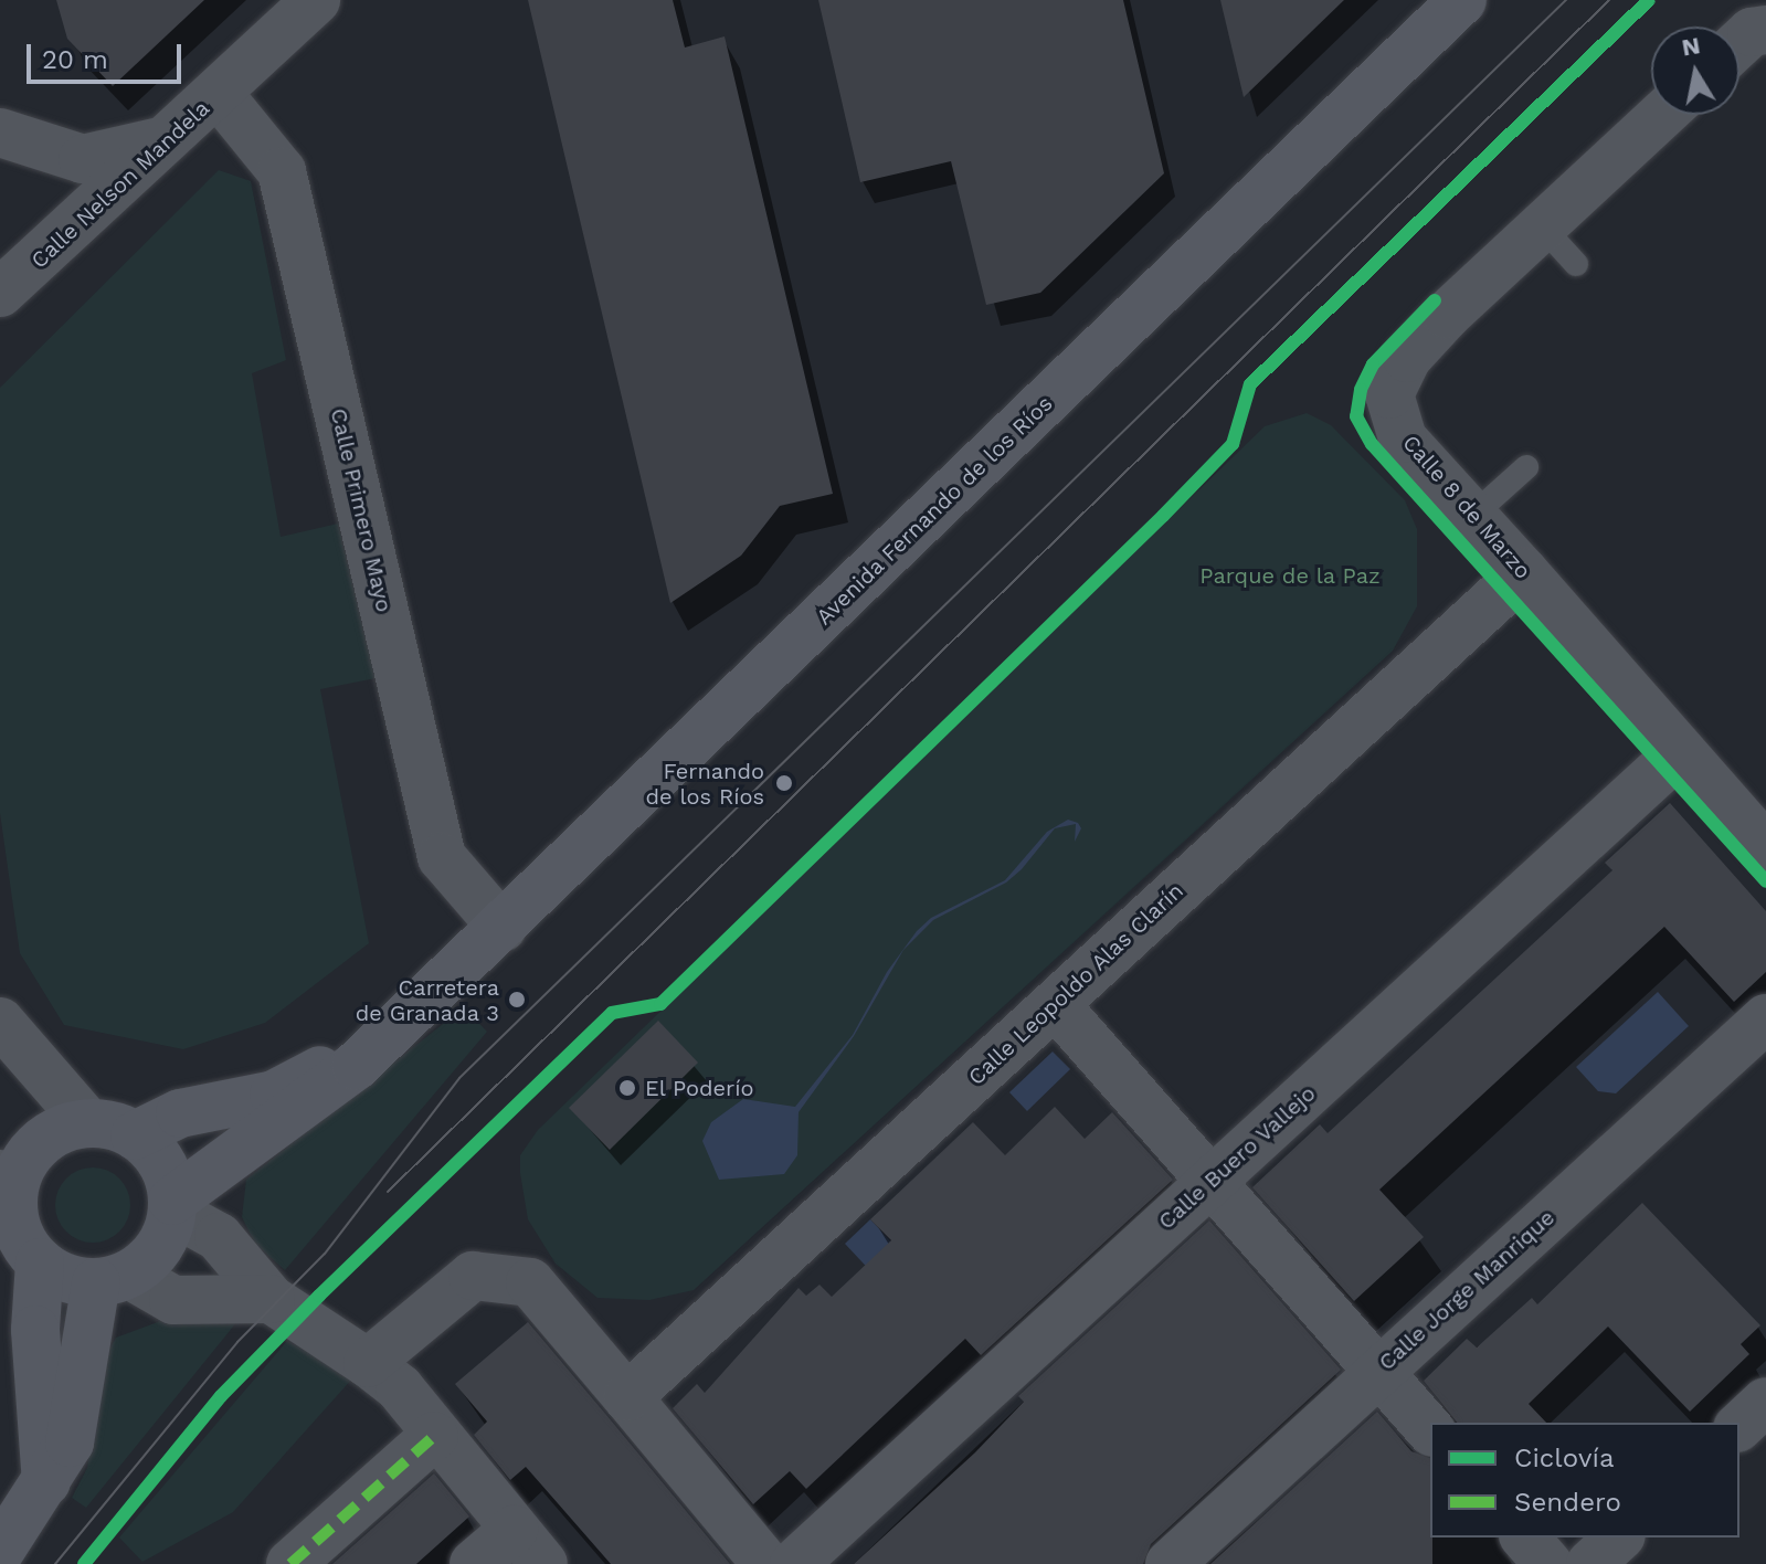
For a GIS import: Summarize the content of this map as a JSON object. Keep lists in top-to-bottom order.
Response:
{
  "streets": {
    "main road": ["Avenida Fernando de los Ríos"],
    "street": [
      "Calle Nelson Mandela",
      "Calle 8 de Marzo",
      "Calle Primero Mayo",
      "Calle Leopoldo Alas Clarín",
      "Calle Buero Vallejo",
      "Calle Jorge Manrique"
    ]
  },
  "crossings": [
    ["Calle Nelson Mandela", "Calle Primero Mayo"],
    ["Calle 8 de Marzo", "Calle Leopoldo Alas Clarín"],
    ["Calle 8 de Marzo", "Calle Buero Vallejo"],
    ["Calle Primero Mayo", "Avenida Fernando de los Ríos"]
  ],
  "parks": ["Parque de la Paz"],
  "places": ["Fernando de los Ríos", "Carretera de Granada 3", "El Poderío"],
  "legend": ["Ciclovía", "Sendero"],
  "scale_bar": "20 m",
  "north": "top"
}
